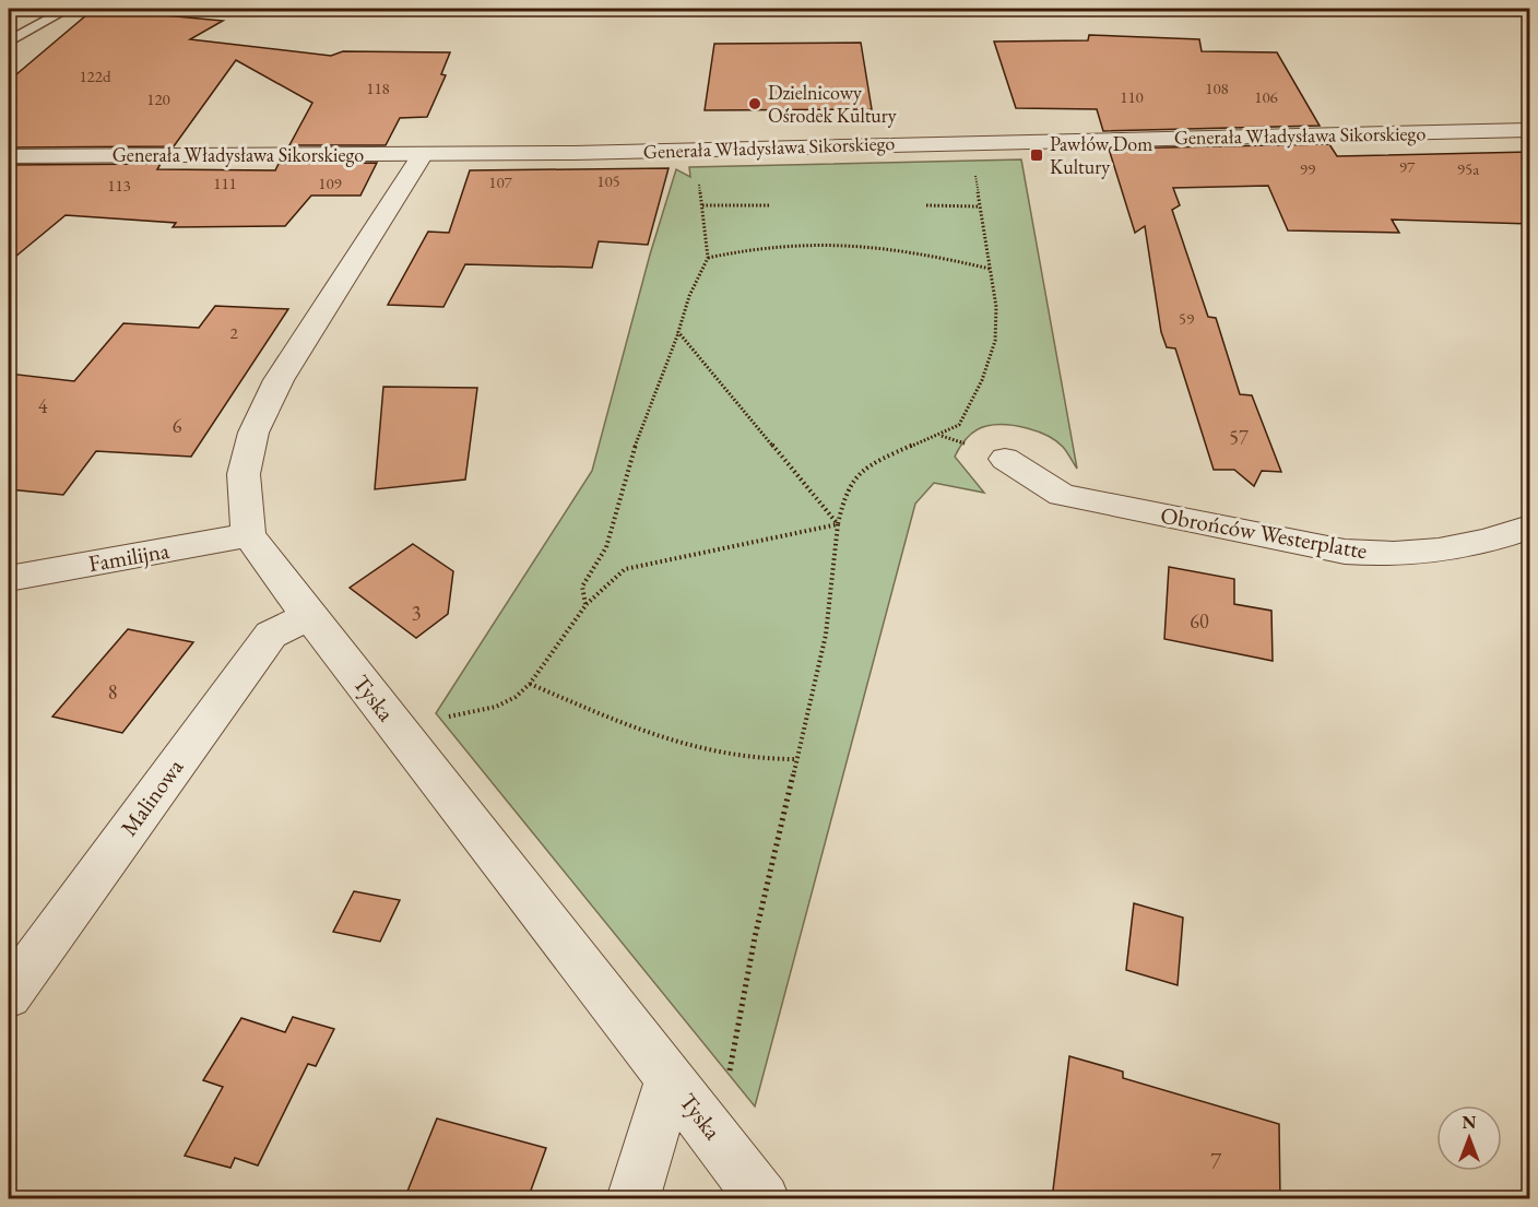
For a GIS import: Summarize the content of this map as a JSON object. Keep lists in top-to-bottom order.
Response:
{
  "streets": {
    "street": [
      "Generała Władysława Sikorskiego",
      "Obrońców Westerplatte",
      "Familijna",
      "Tyska",
      "Malinowa"
    ]
  },
  "crossings": [
    ["Generała Władysława Sikorskiego", "Tyska"],
    ["Familijna", "Tyska"],
    ["Tyska", "Malinowa"]
  ],
  "places": {
    "other": ["Dzielnicowy Ośrodek Kultury"],
    "transit": ["Pawłów Dom Kultury"]
  },
  "house_numbers": [
    "122d",
    "118",
    "108",
    "110",
    "106",
    "120",
    "97",
    "99",
    "95a",
    "105",
    "107",
    "111",
    "109",
    "113",
    "59",
    "2",
    "4",
    "6",
    "57",
    "3",
    "60",
    "8",
    "7"
  ],
  "north": "top"
}
